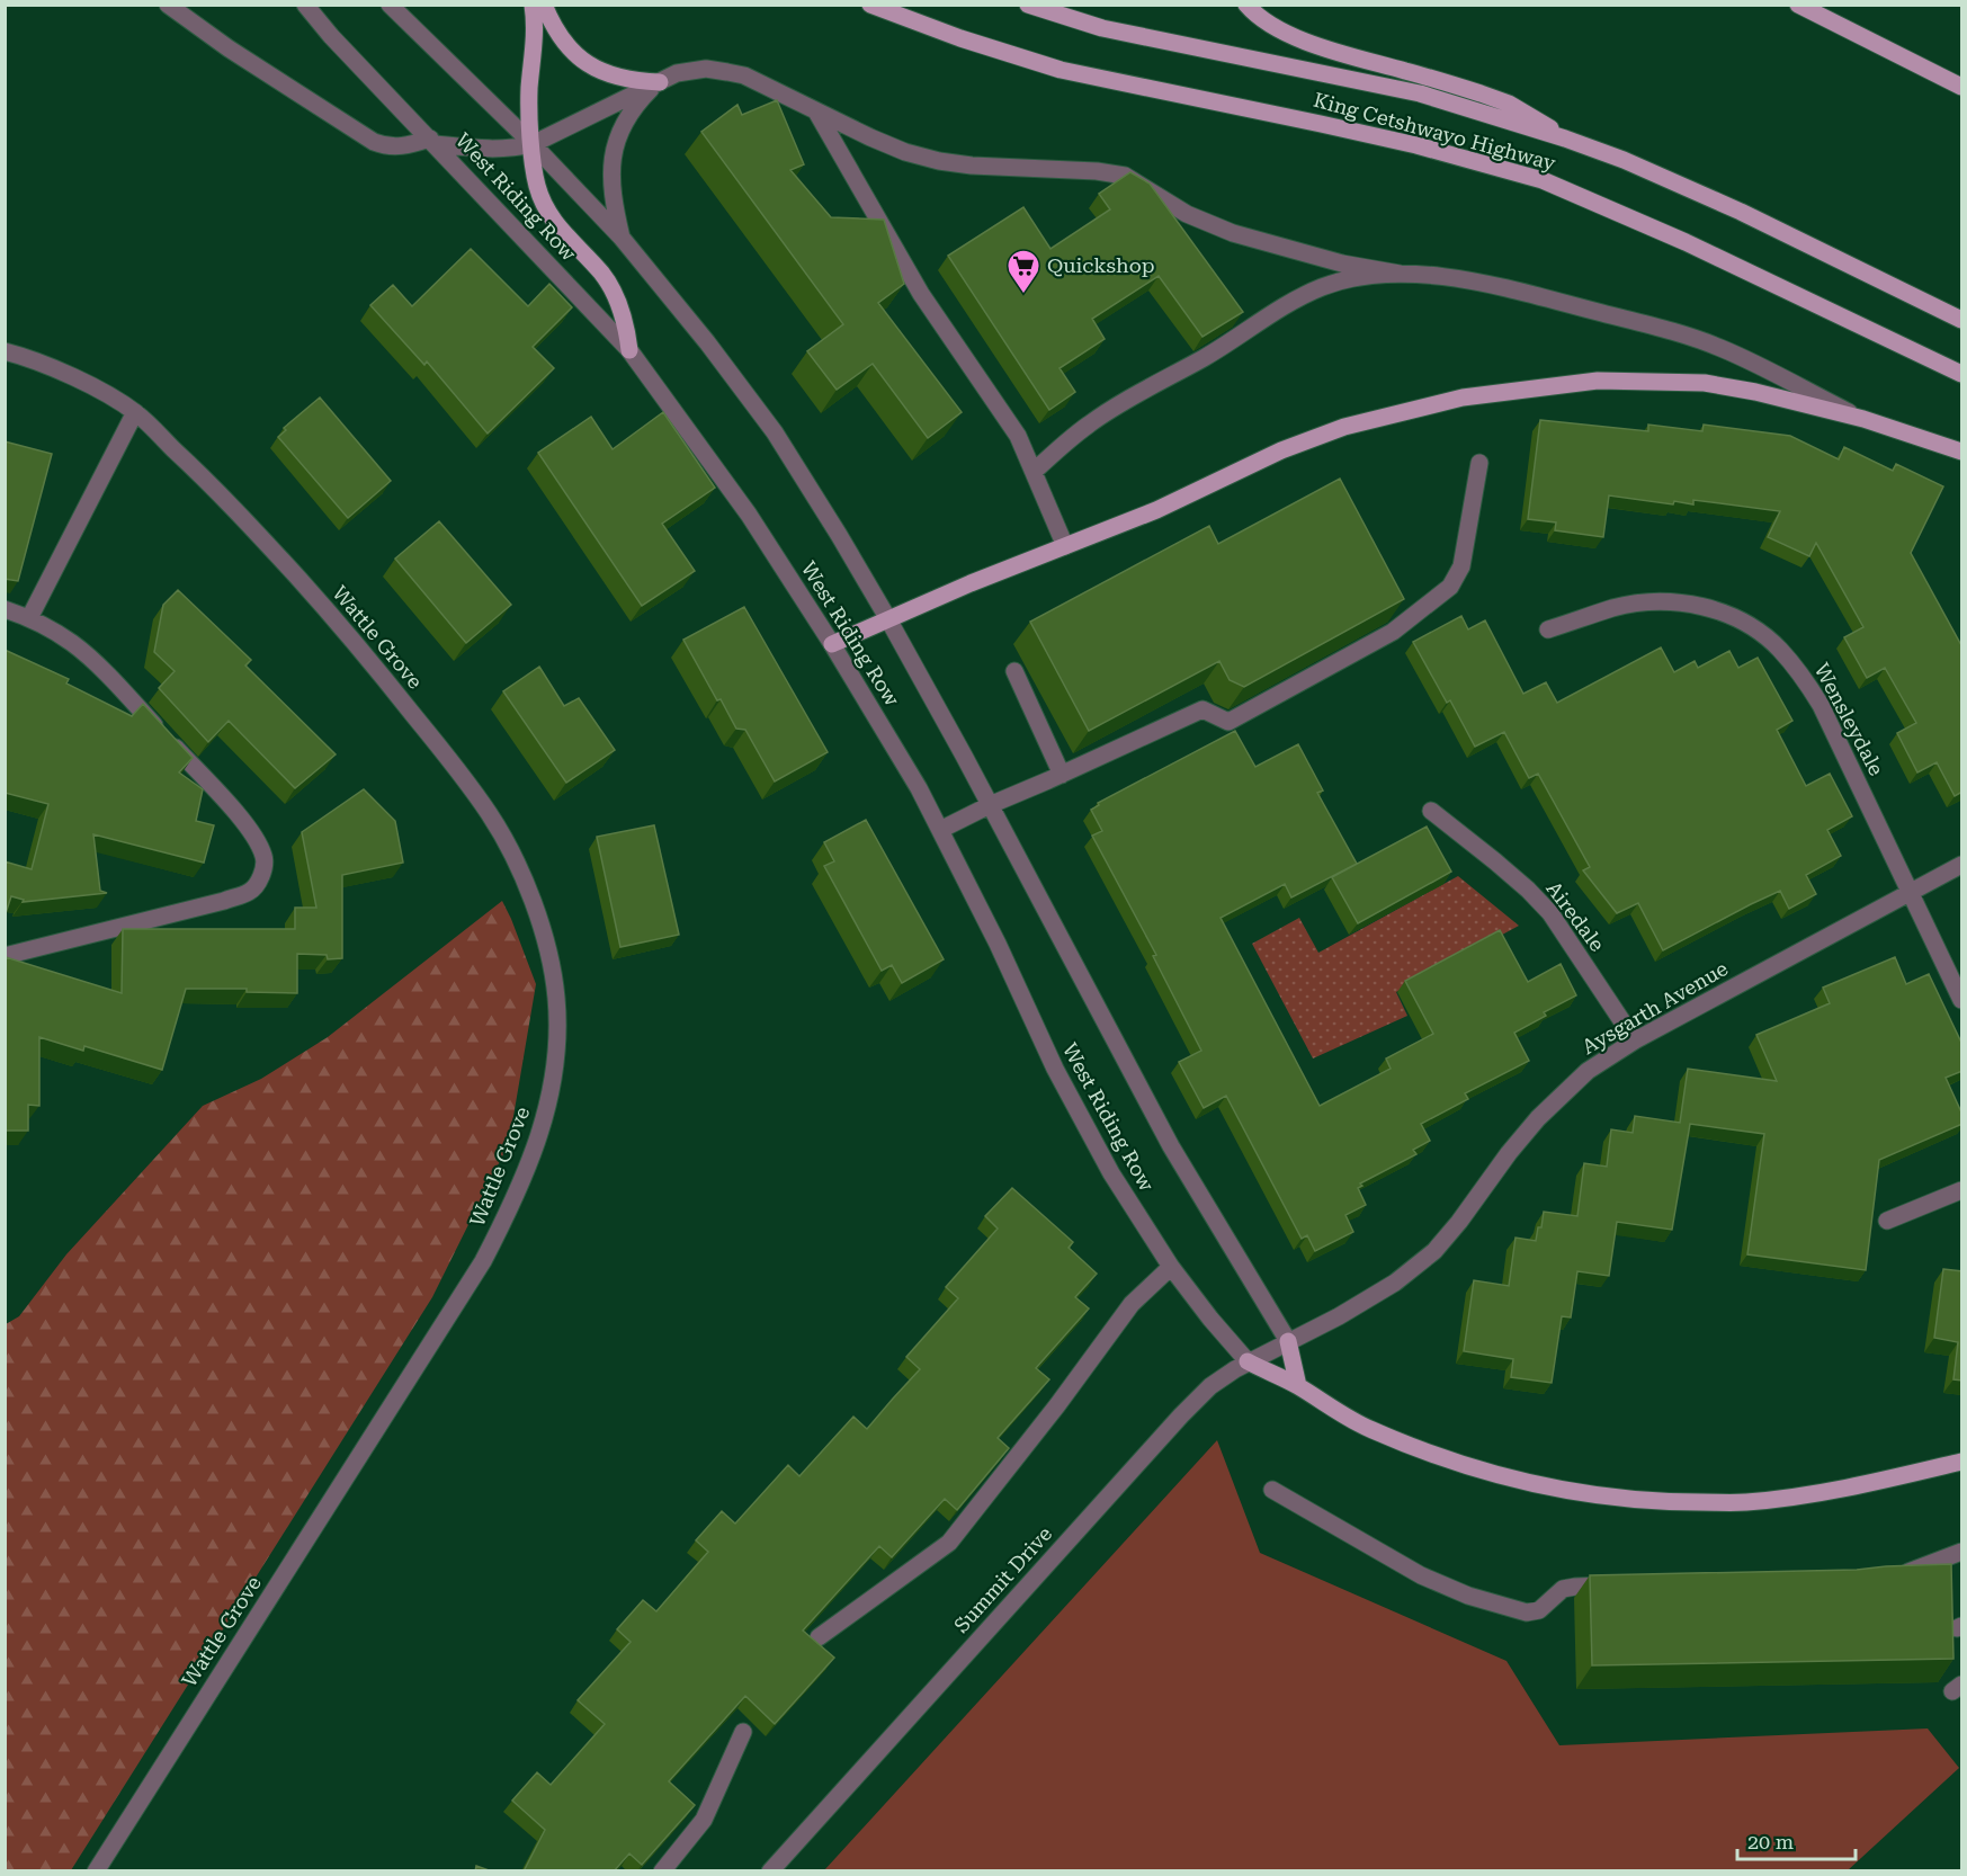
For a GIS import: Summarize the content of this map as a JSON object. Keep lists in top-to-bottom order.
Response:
{
  "streets": {
    "main road": ["King Cetshwayo Highway"],
    "street": [
      "West Riding Row",
      "Wattle Grove",
      "Wensleydale",
      "Airedale",
      "Aysgarth Avenue",
      "Summit Drive"
    ]
  },
  "crossings": [
    ["West Riding Row", "Aysgarth Avenue"],
    ["West Riding Row", "Summit Drive"],
    ["Wensleydale", "Aysgarth Avenue"],
    ["Airedale", "Aysgarth Avenue"],
    ["Aysgarth Avenue", "Summit Drive"]
  ],
  "places": {
    "supermarket": ["Quickshop"]
  },
  "scale_bar": "20 m"
}
